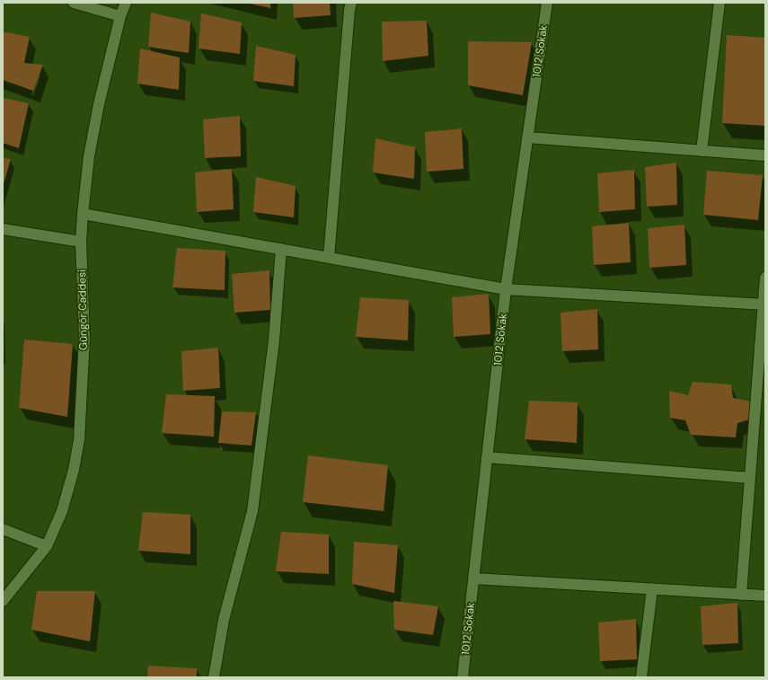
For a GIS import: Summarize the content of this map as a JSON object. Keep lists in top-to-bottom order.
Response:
{
  "streets": {
    "street": ["1012 Sokak", "Güngör Caddesi"]
  }
}
